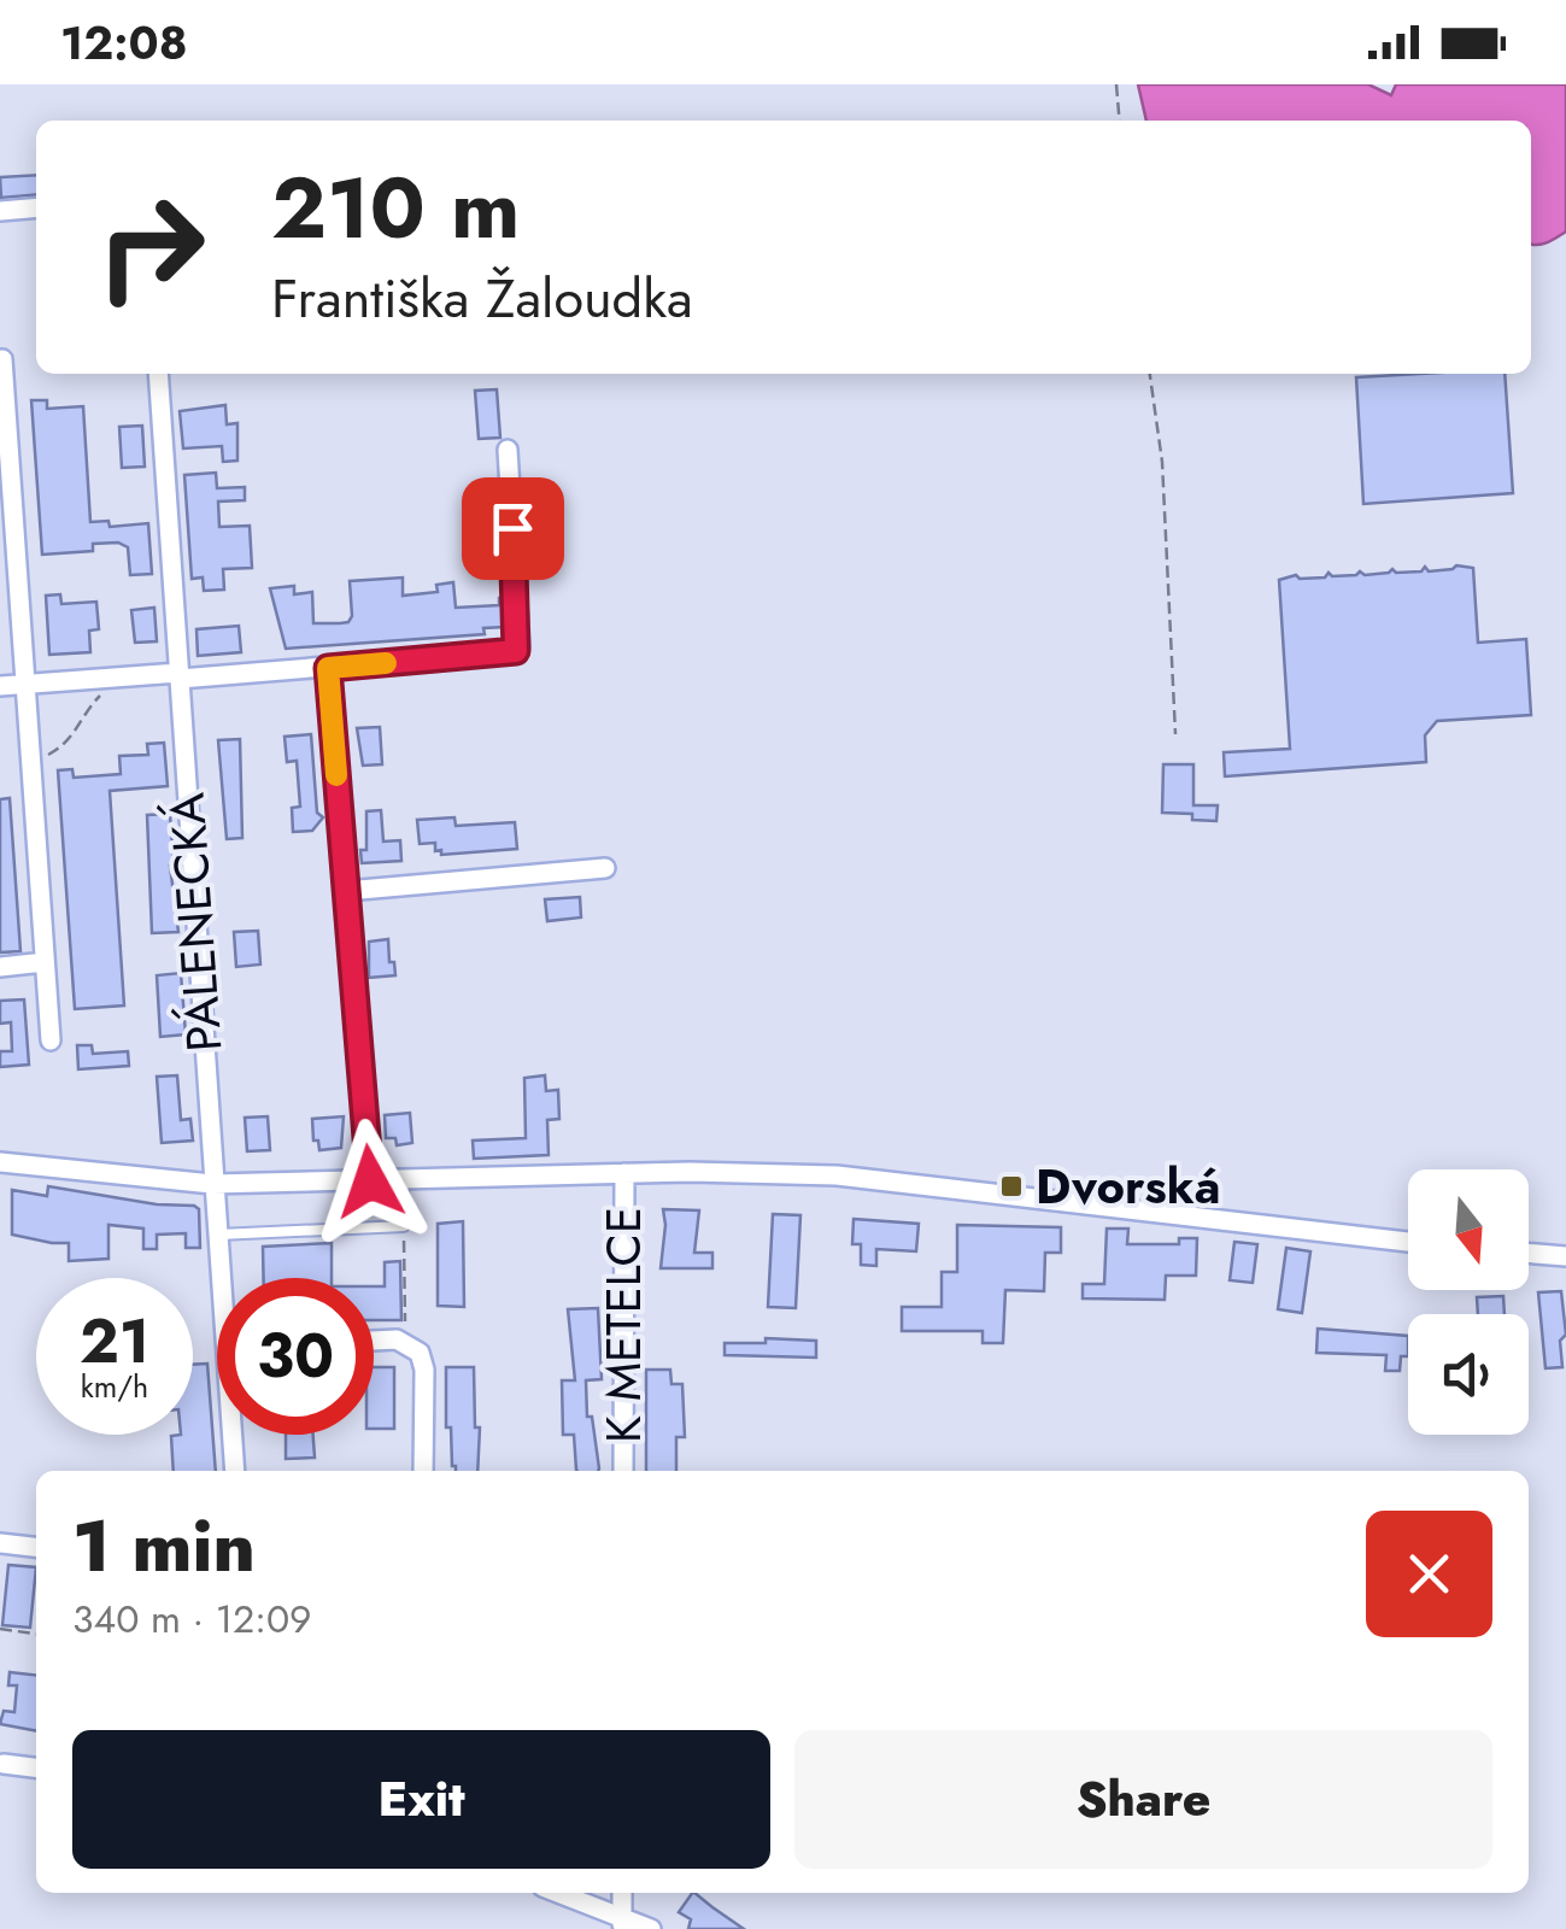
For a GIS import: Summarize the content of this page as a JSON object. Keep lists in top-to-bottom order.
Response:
{
  "streets": {
    "street": ["PÁLENECKÁ", "K METELCE"]
  },
  "places": {
    "transit": ["Dvorská"]
  },
  "north": "bottom",
  "page": {
    "status": "12:08",
    "turn": ["210 m", "Františka Žaloudka"],
    "speed": "21 km/h",
    "limit": "30",
    "heading": ["1 min", "340 m · 12:09"],
    "buttons": ["Exit", "Share"]
  }
}
